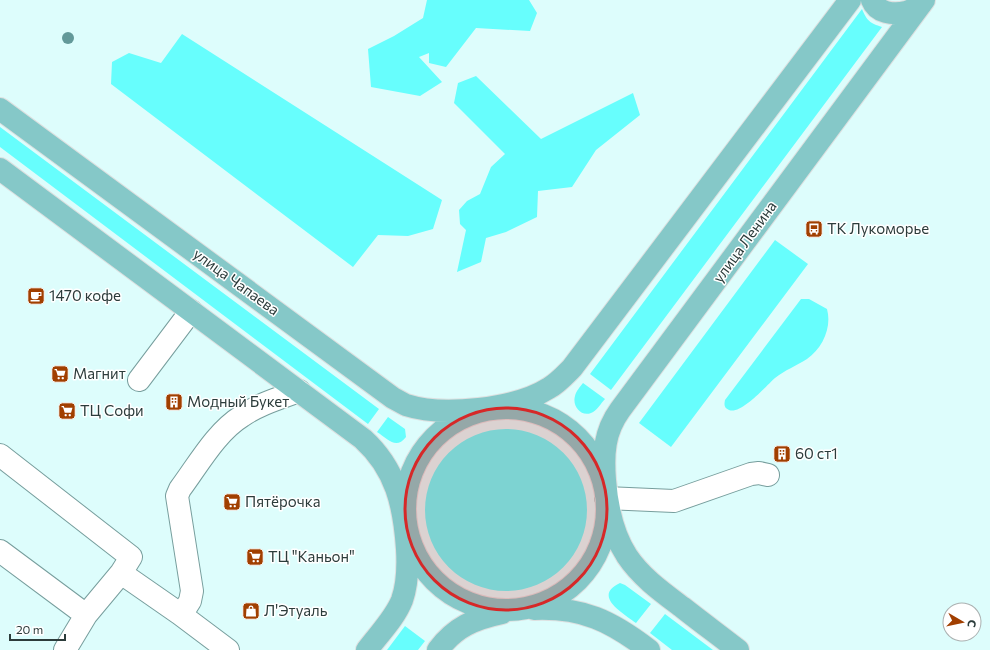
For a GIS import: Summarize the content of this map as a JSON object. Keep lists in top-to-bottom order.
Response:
{
  "streets": {
    "main road": ["улица Ленина", "улица Чапаева"]
  },
  "places": {
    "bus stop": ["ТК Лукоморье"],
    "cafe": ["1470 кофе"],
    "supermarket": [
      "Магнит",
      "ТЦ Софи",
      "Пятёрочка",
      "ТЦ \"Каньон\""
    ],
    "building": ["Модный Букет", "60 ст1"],
    "shop": ["Л'Этуаль"]
  },
  "scale_bar": "20 m",
  "north": "right"
}
